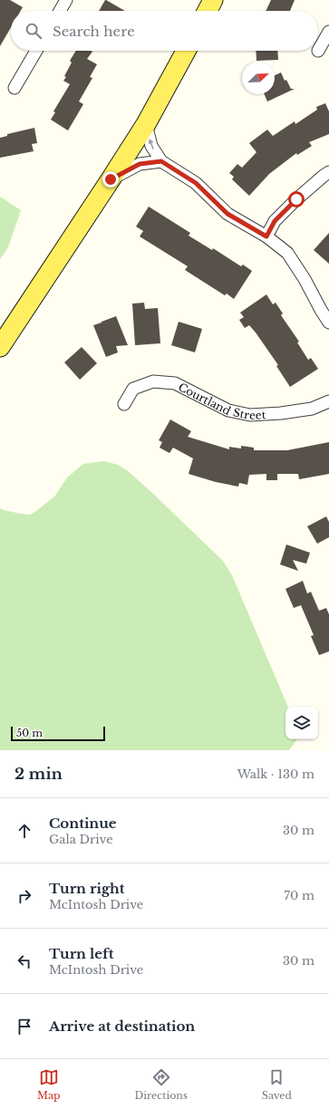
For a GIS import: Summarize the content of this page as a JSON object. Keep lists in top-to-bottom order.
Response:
{
  "streets": {
    "street": ["Courtland Street"]
  },
  "scale_bar": "50 m",
  "north": "top right",
  "page": {
    "search": "Search here",
    "scale": "50 m",
    "heading": ["2 min", "Walk · 130 m"],
    "list": [
      ["Continue", "Gala Drive", "30 m"],
      ["Turn right", "McIntosh Drive", "70 m"],
      ["Turn left", "McIntosh Drive", "30 m"],
      "Arrive at destination"
    ],
    "nav": ["Map", "Directions", "Saved"]
  }
}
